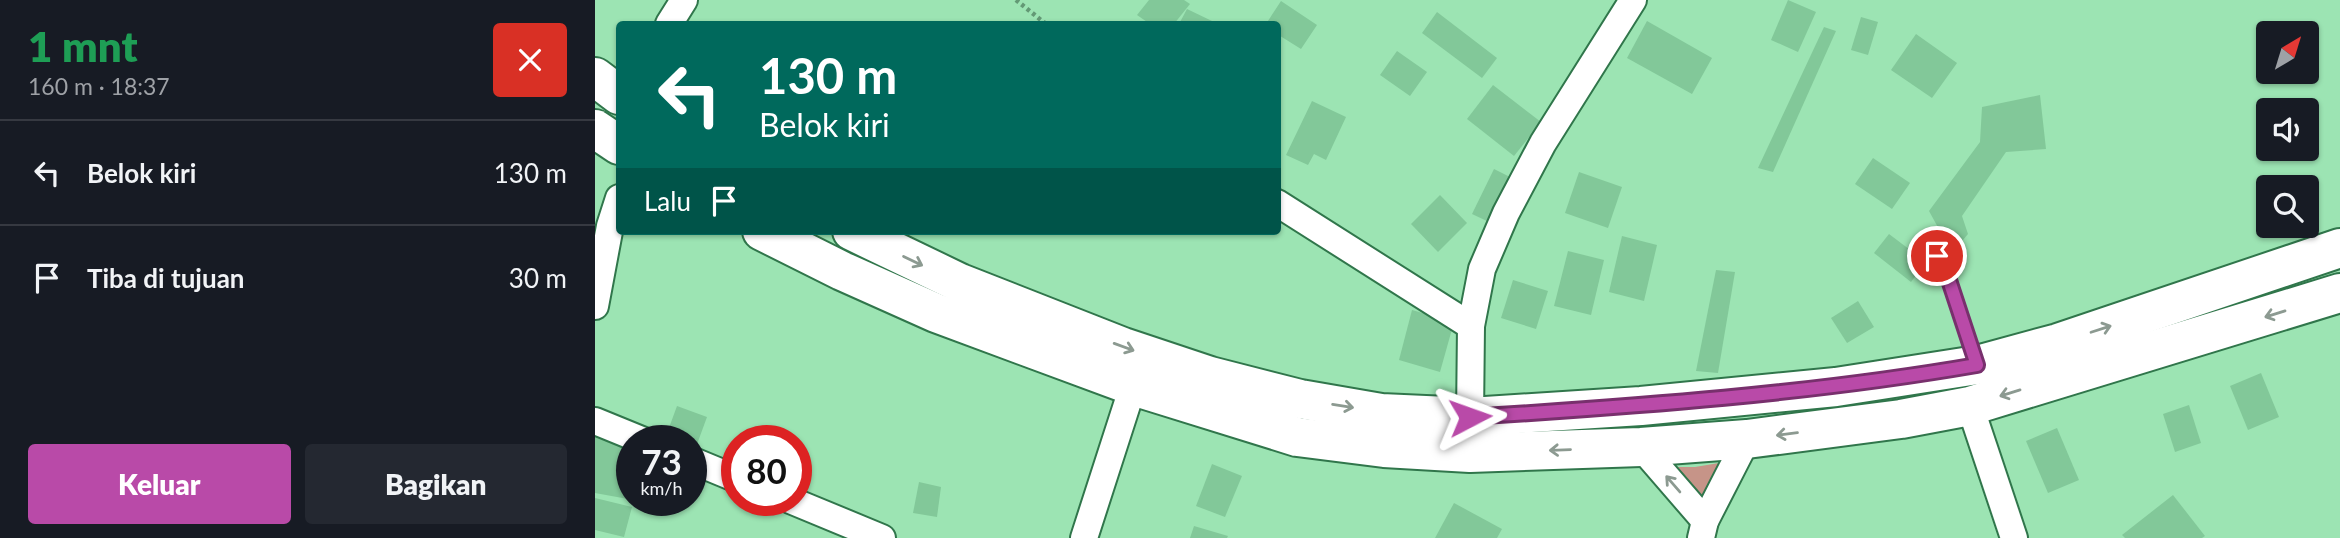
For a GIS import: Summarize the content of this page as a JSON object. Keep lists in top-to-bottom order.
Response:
{
  "north": "top right",
  "page": {
    "heading": ["1 mnt", "160 m · 18:37"],
    "turn": ["130 m", "Belok kiri"],
    "list": [
      {
        "name": "Belok kiri",
        "value": "130 m"
      },
      {
        "name": "Tiba di tujuan",
        "value": "30 m"
      }
    ],
    "then": "Lalu",
    "speed": "73 km/h",
    "limit": "80",
    "buttons": ["Keluar", "Bagikan"]
  }
}
